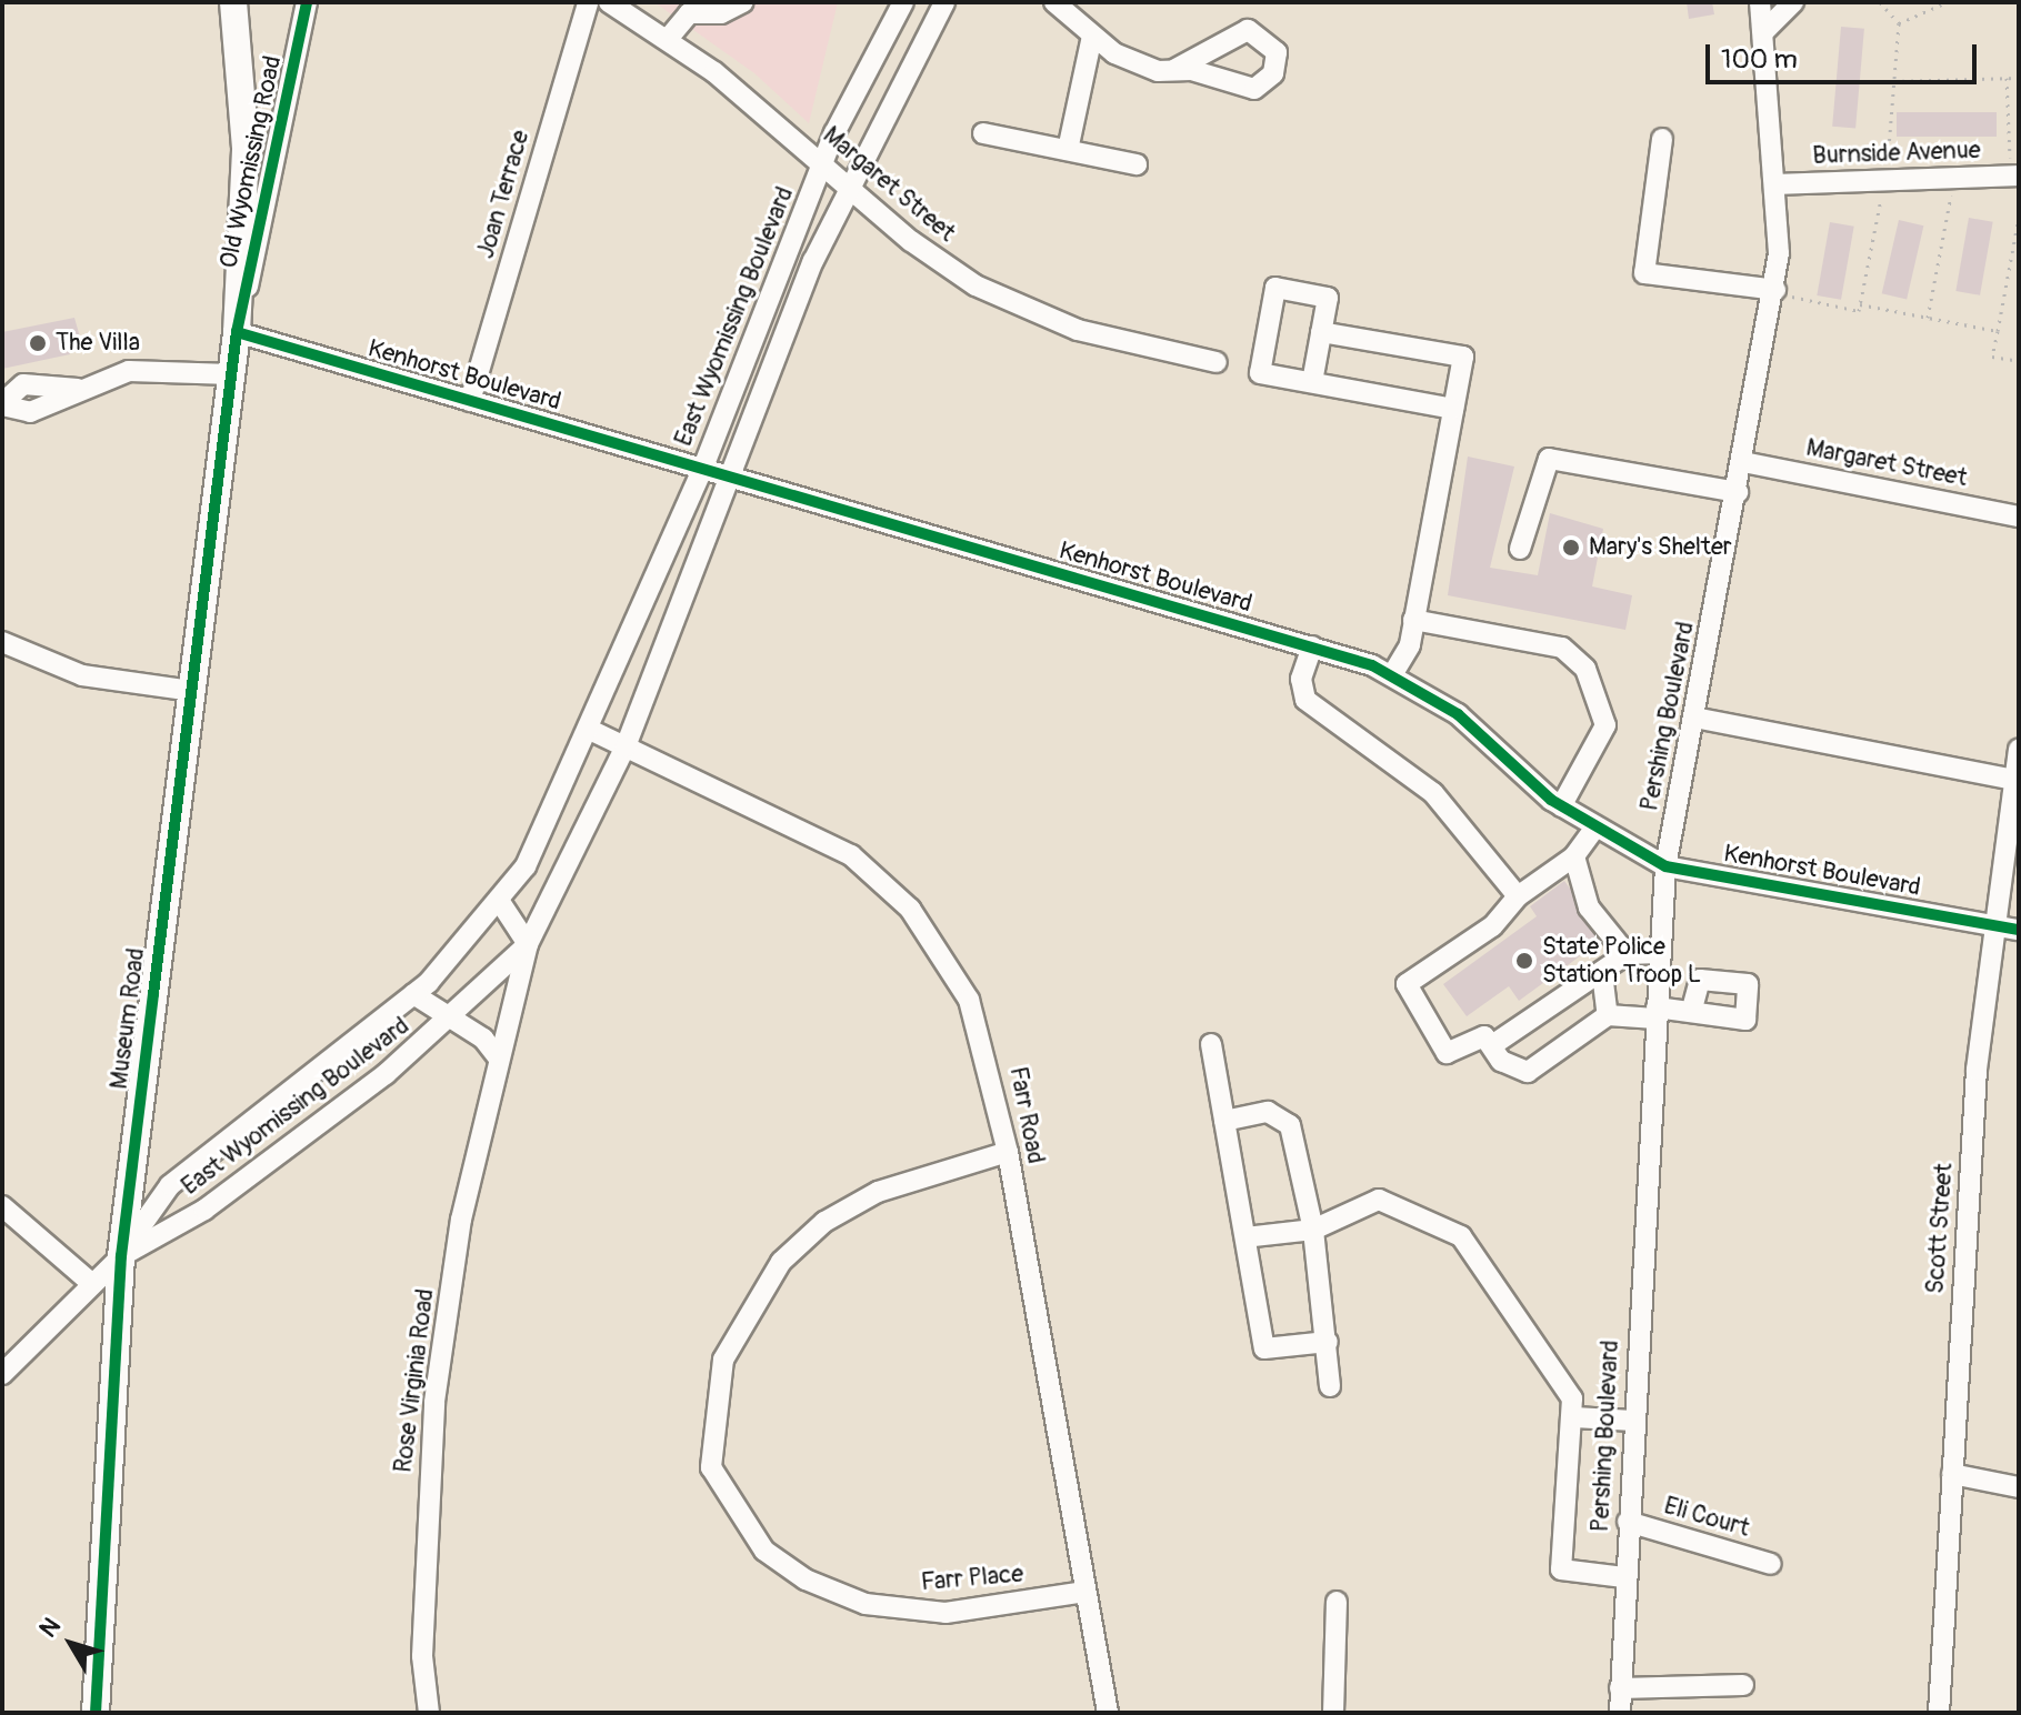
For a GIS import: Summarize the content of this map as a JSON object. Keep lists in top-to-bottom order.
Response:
{
  "streets": {
    "main road": ["Museum Road"],
    "street": [
      "Burnside Avenue",
      "Old Wyomissing Road",
      "Margaret Street",
      "Joan Terrace",
      "East Wyomissing Boulevard",
      "Kenhorst Boulevard",
      "Pershing Boulevard",
      "Farr Road",
      "Scott Street",
      "Rose Virginia Road",
      "Eli Court",
      "Farr Place"
    ]
  },
  "crossings": [
    ["Burnside Avenue", "Pershing Boulevard"],
    ["Old Wyomissing Road", "Kenhorst Boulevard"],
    ["Old Wyomissing Road", "Museum Road"],
    ["Margaret Street", "East Wyomissing Boulevard"],
    ["Margaret Street", "Pershing Boulevard"],
    ["Joan Terrace", "Kenhorst Boulevard"],
    ["East Wyomissing Boulevard", "Kenhorst Boulevard"],
    ["East Wyomissing Boulevard", "Museum Road"],
    ["East Wyomissing Boulevard", "Farr Road"],
    ["East Wyomissing Boulevard", "Rose Virginia Road"],
    ["Kenhorst Boulevard", "Pershing Boulevard"],
    ["Kenhorst Boulevard", "Museum Road"],
    ["Kenhorst Boulevard", "Scott Street"],
    ["Pershing Boulevard", "Eli Court"],
    ["Farr Road", "Farr Place"]
  ],
  "places": ["The Villa", "Mary's Shelter", "State Police Station Troop L"],
  "scale_bar": "100 m",
  "north": "top left"
}
